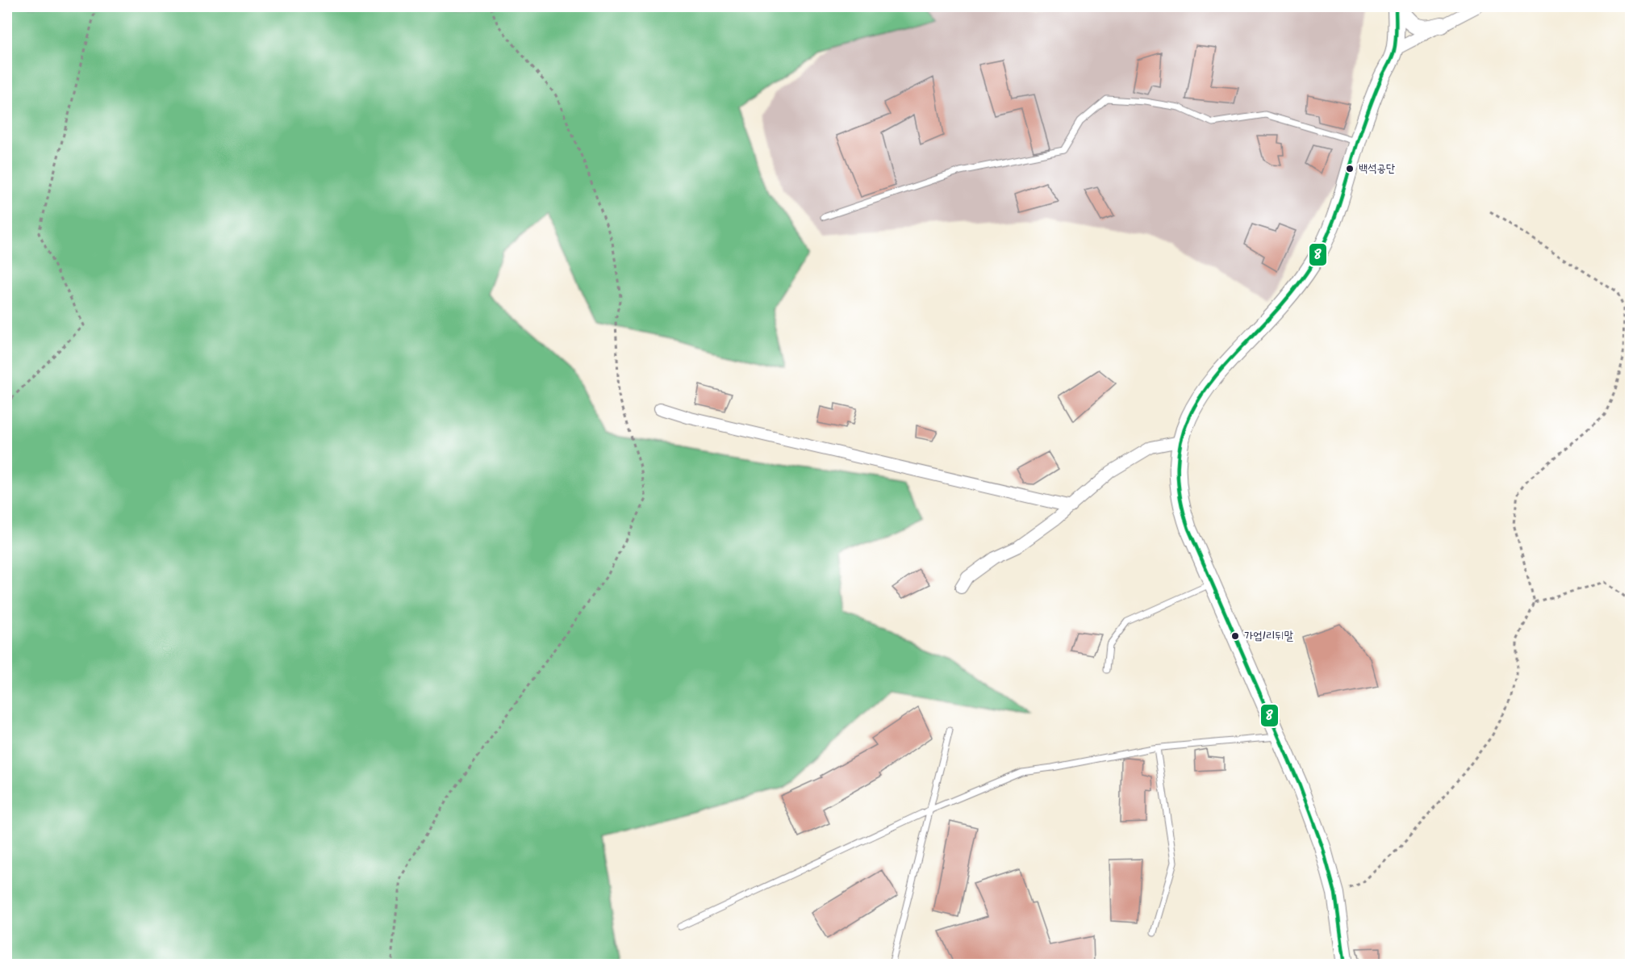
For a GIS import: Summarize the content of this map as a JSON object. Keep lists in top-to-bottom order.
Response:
{
  "places": ["백석공단", "가업1리뒤말"],
  "lines": ["transit line 8"]
}
